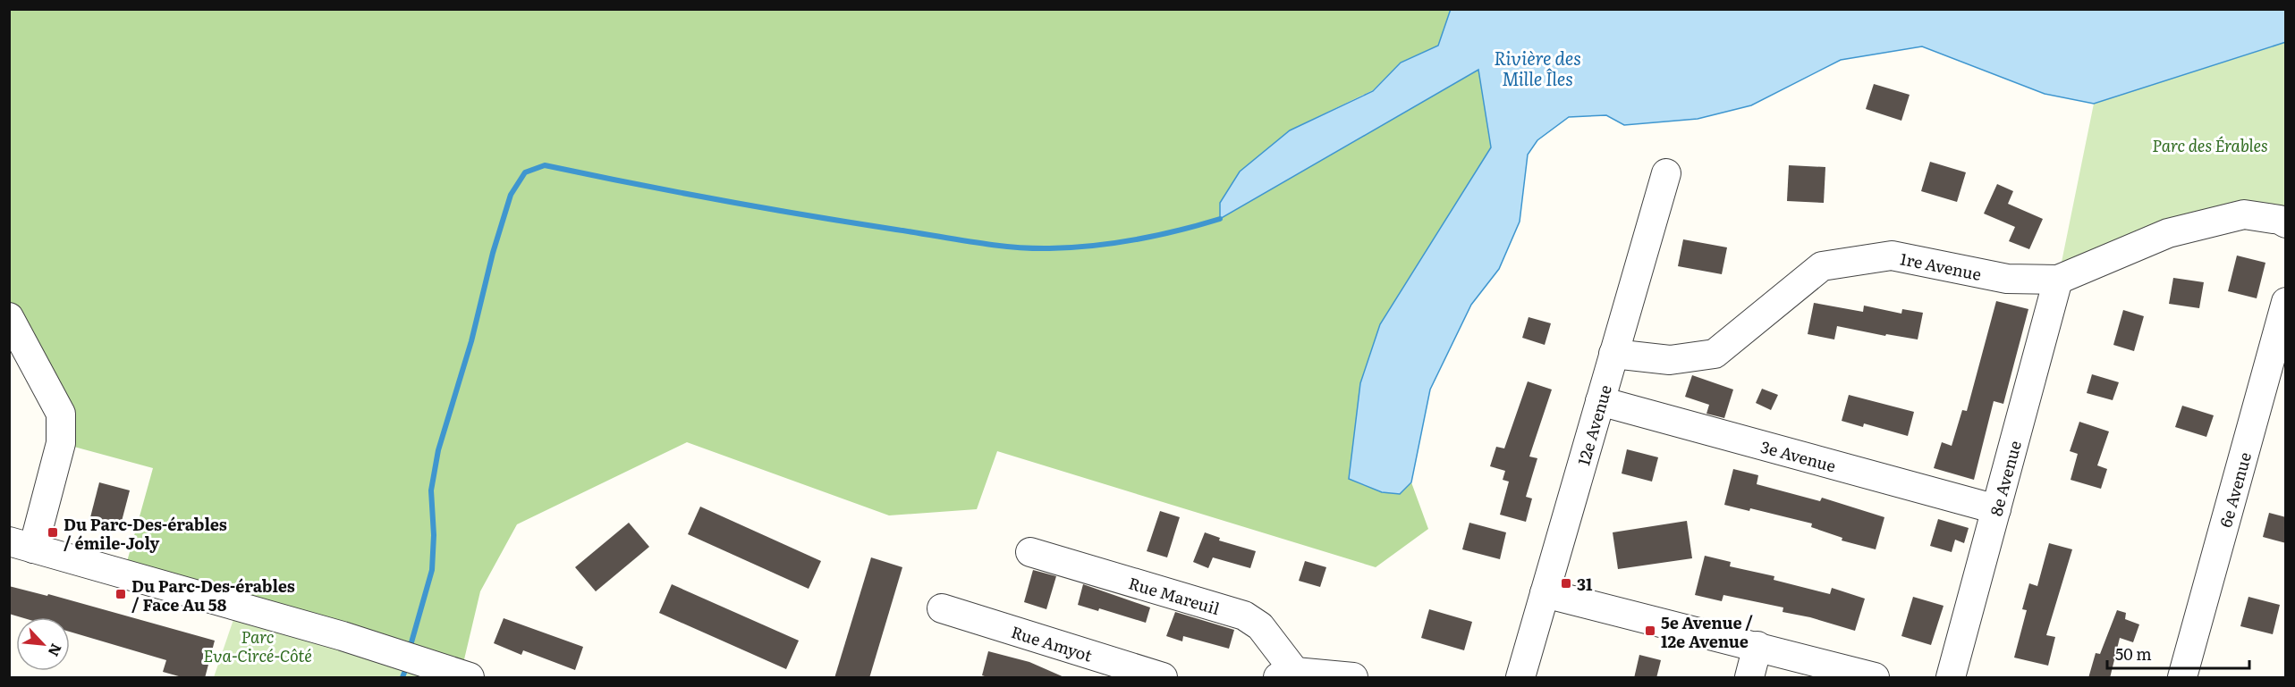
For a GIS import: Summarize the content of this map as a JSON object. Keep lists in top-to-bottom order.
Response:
{
  "streets": {
    "street": [
      "1re Avenue",
      "12e Avenue",
      "3e Avenue",
      "8e Avenue",
      "6e Avenue",
      "Rue Mareuil",
      "Rue Amyot"
    ]
  },
  "crossings": [
    ["1re Avenue", "12e Avenue"],
    ["1re Avenue", "8e Avenue"],
    ["12e Avenue", "3e Avenue"],
    ["3e Avenue", "8e Avenue"]
  ],
  "water": ["Rivière des Mille Îles"],
  "parks": ["Parc des Érables", "Parc Eva-Circé-Côté"],
  "places": {
    "transit": [
      "Du Parc-Des-érables / émile-Joly",
      "31",
      "Du Parc-Des-érables / Face Au 58",
      "5e Avenue / 12e Avenue"
    ]
  },
  "scale_bar": "50 m",
  "north": "bottom right"
}
